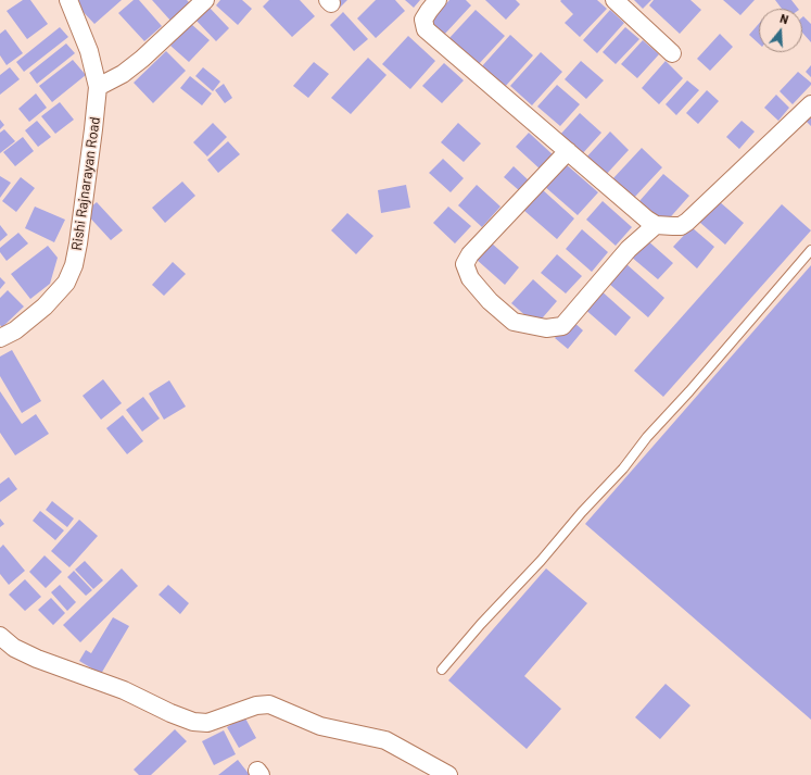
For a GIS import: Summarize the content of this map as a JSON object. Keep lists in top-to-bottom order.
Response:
{
  "streets": {
    "street": ["Rishi Rajnarayan Road"]
  },
  "north": "top"
}
